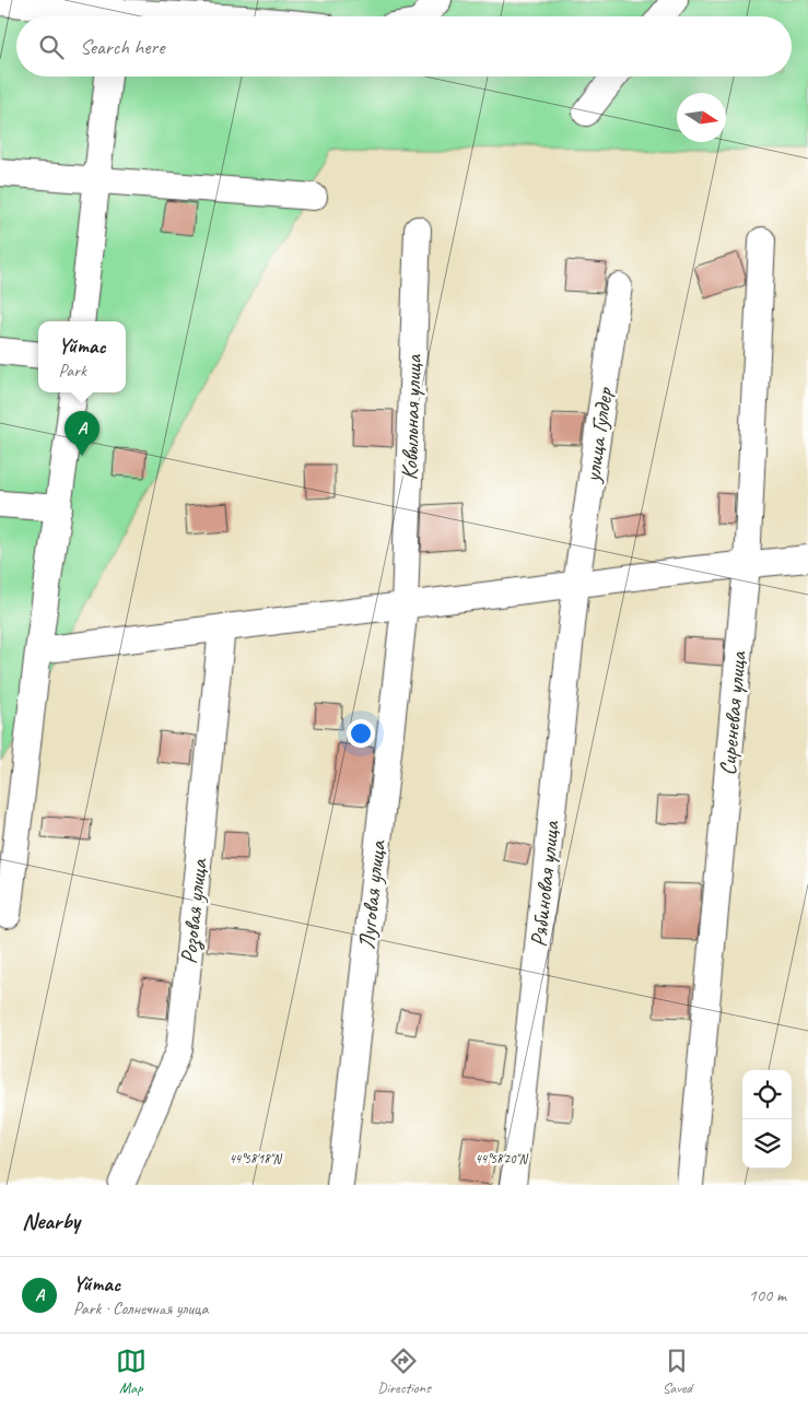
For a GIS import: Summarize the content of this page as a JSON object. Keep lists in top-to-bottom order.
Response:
{
  "streets": {
    "street": [
      "Ковыльная улица",
      "улица Гулдер",
      "Сиреневая улица",
      "Рябиновая улица",
      "Луговая улица",
      "Розовая улица"
    ]
  },
  "crossings": [
    ["Ковыльная улица", "Луговая улица"],
    ["улица Гулдер", "Рябиновая улица"]
  ],
  "north": "right",
  "page": {
    "search": "Search here",
    "popup": ["Үйтас", "Park"],
    "pins": "A",
    "heading": "Nearby",
    "list": [
      {
        "mark": "A",
        "name": "Үйтас",
        "note": "Park · Солнечная улица",
        "value": "100 m"
      }
    ],
    "nav": ["Map", "Directions", "Saved"]
  },
  "coordinates": ["44°58'18\"N", "44°58'20\"N"]
}
